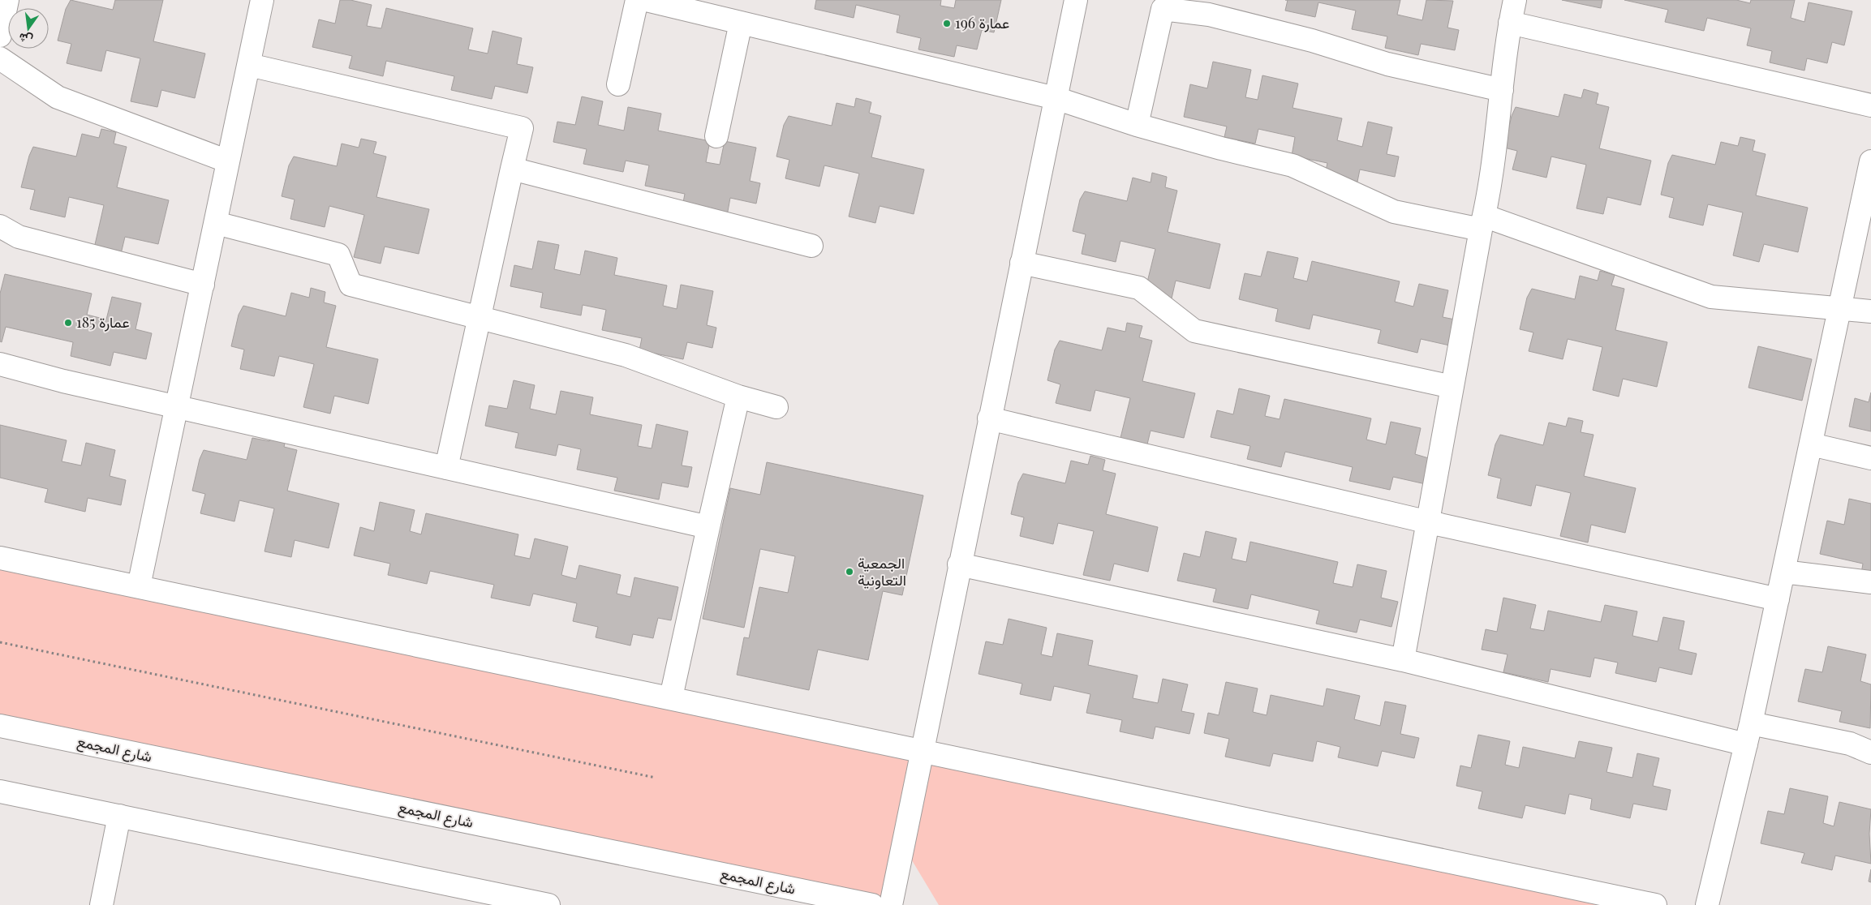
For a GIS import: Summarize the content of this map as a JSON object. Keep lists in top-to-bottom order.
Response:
{
  "streets": {
    "street": ["شارع المجمع"]
  },
  "places": ["عمارة 196", "عمارة 185", "الجمعية التعاونية"],
  "north": "bottom"
}
